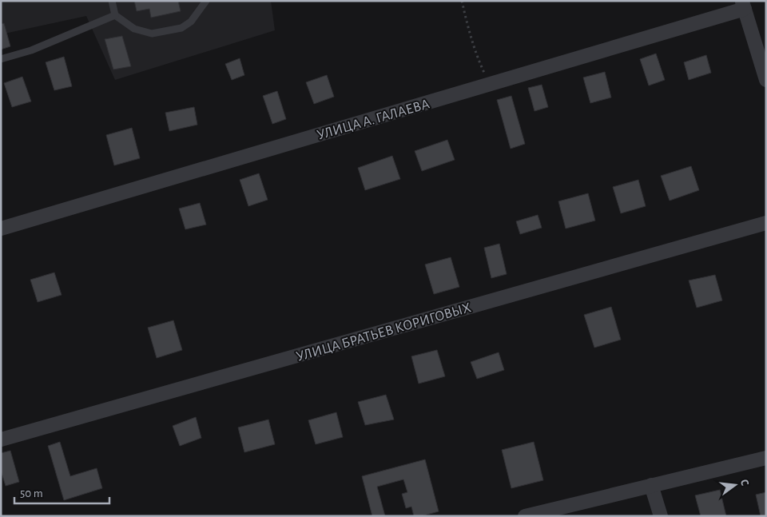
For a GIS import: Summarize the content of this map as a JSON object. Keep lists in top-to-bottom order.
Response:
{
  "streets": {
    "street": ["УЛИЦА А. ГАЛАЕВА", "УЛИЦА БРАТЬЕВ КОРИГОВЫХ"]
  },
  "scale_bar": "50 m",
  "north": "right"
}
